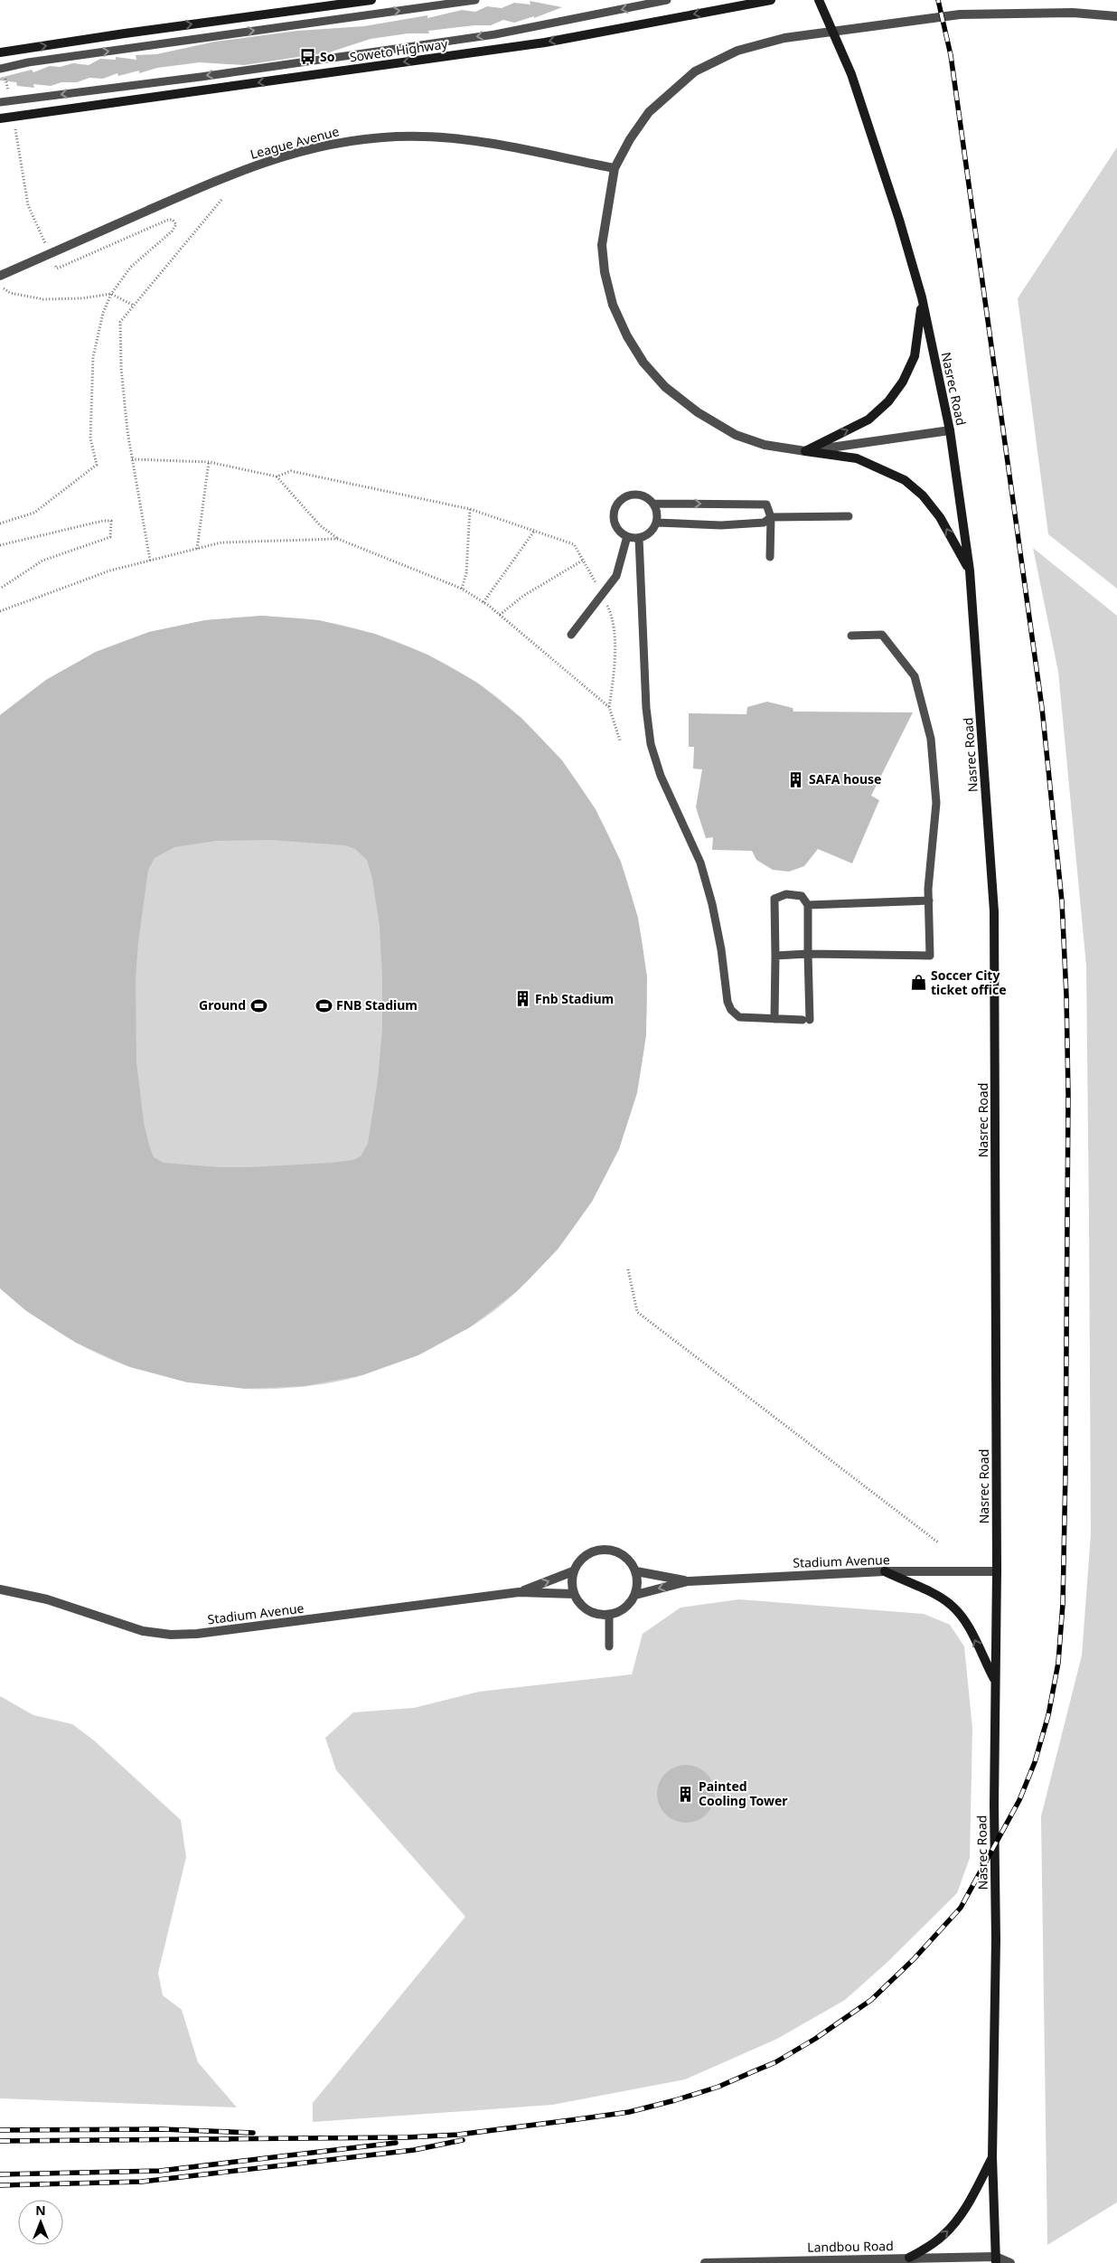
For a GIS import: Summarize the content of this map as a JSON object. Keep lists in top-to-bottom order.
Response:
{
  "streets": {
    "main road": ["Soweto Highway", "Nasrec Road"],
    "street": ["League Avenue", "Stadium Avenue", "Landbou Road"]
  },
  "crossings": [
    ["Nasrec Road", "Stadium Avenue"],
    ["Nasrec Road", "Landbou Road"]
  ],
  "places": {
    "bus stop": ["So"],
    "building": ["SAFA house", "Fnb Stadium", "Painted Cooling Tower"],
    "shop": ["Soccer City ticket office"],
    "sports": ["Ground", "FNB Stadium"]
  },
  "north": "top"
}
